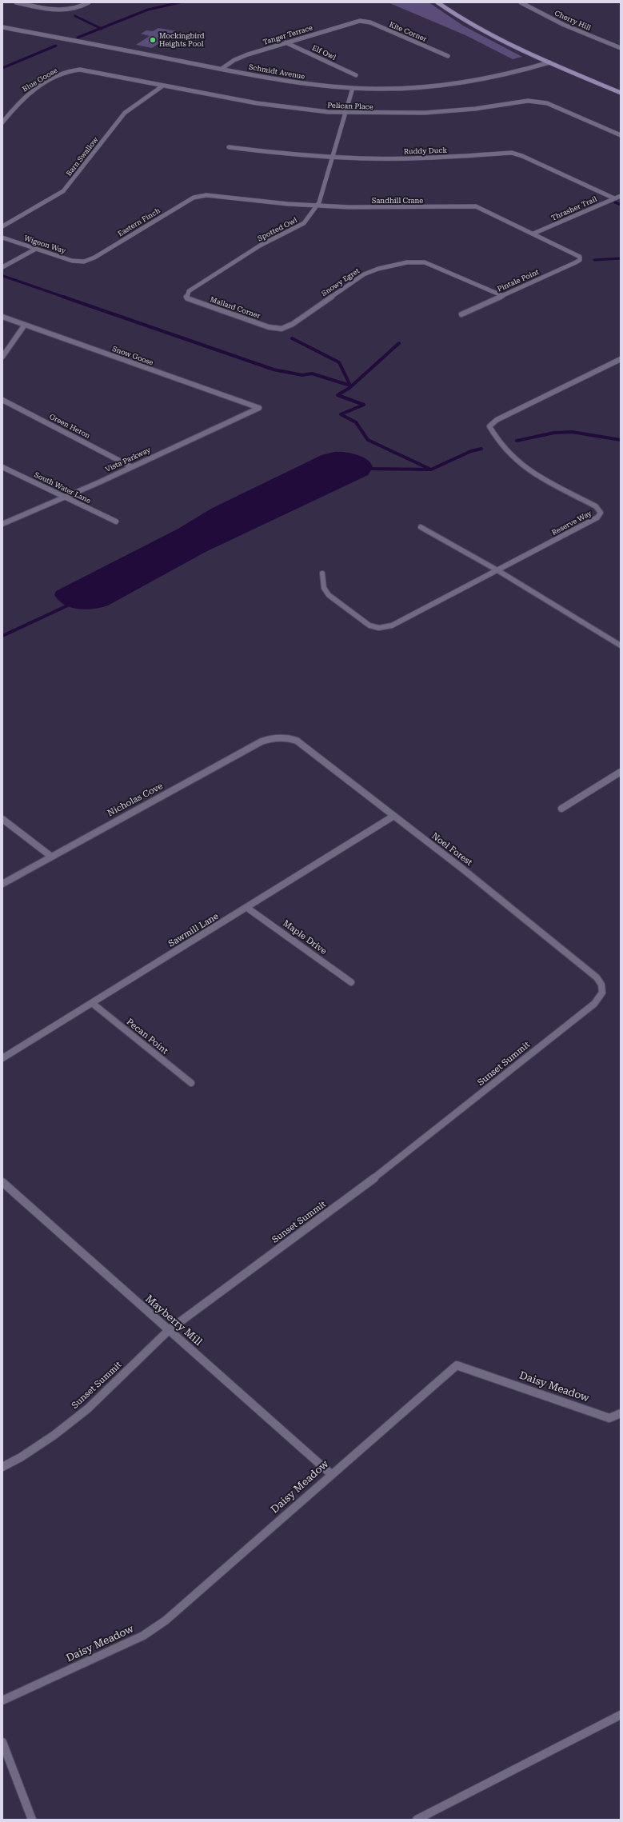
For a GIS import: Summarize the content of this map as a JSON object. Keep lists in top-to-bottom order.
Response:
{
  "streets": {
    "street": [
      "Cherry Hill",
      "Kite Corner",
      "Tanger Terrace",
      "Elf Owl",
      "Schmidt Avenue",
      "Blue Goose",
      "Pelican Place",
      "Ruddy Duck",
      "Barn Swallow",
      "Sandhill Crane",
      "Thrasher Trail",
      "Eastern Finch",
      "Spotted Owl",
      "Wigeon Way",
      "Pintale Point",
      "Snowy Egret",
      "Mallard Corner",
      "Snow Goose",
      "Green Heron",
      "Vista Parkway",
      "South Water Lane",
      "Reserve Way",
      "Nicholas Cove",
      "Noel Forest",
      "Sawmill Lane",
      "Maple Drive",
      "Pecan Point",
      "Sunset Summit",
      "Mayberry Mill",
      "Daisy Meadow"
    ]
  },
  "crossings": [
    ["Kite Corner", "Tanger Terrace"],
    ["Tanger Terrace", "Elf Owl"],
    ["Tanger Terrace", "Schmidt Avenue"],
    ["Schmidt Avenue", "Spotted Owl"],
    ["Blue Goose", "Pelican Place"],
    ["Pelican Place", "Barn Swallow"],
    ["Pelican Place", "Spotted Owl"],
    ["Ruddy Duck", "Thrasher Trail"],
    ["Ruddy Duck", "Spotted Owl"],
    ["Sandhill Crane", "Thrasher Trail"],
    ["Sandhill Crane", "Eastern Finch"],
    ["Sandhill Crane", "Spotted Owl"],
    ["Sandhill Crane", "Pintale Point"],
    ["Eastern Finch", "Wigeon Way"],
    ["Spotted Owl", "Mallard Corner"],
    ["Pintale Point", "Snowy Egret"],
    ["Snowy Egret", "Mallard Corner"],
    ["Snow Goose", "Vista Parkway"],
    ["Green Heron", "Vista Parkway"],
    ["Vista Parkway", "South Water Lane"],
    ["Nicholas Cove", "Noel Forest"],
    ["Noel Forest", "Sawmill Lane"],
    ["Noel Forest", "Sunset Summit"],
    ["Sawmill Lane", "Maple Drive"],
    ["Sawmill Lane", "Pecan Point"],
    ["Sunset Summit", "Mayberry Mill"],
    ["Mayberry Mill", "Daisy Meadow"]
  ],
  "places": ["Mockingbird Heights Pool"]
}
